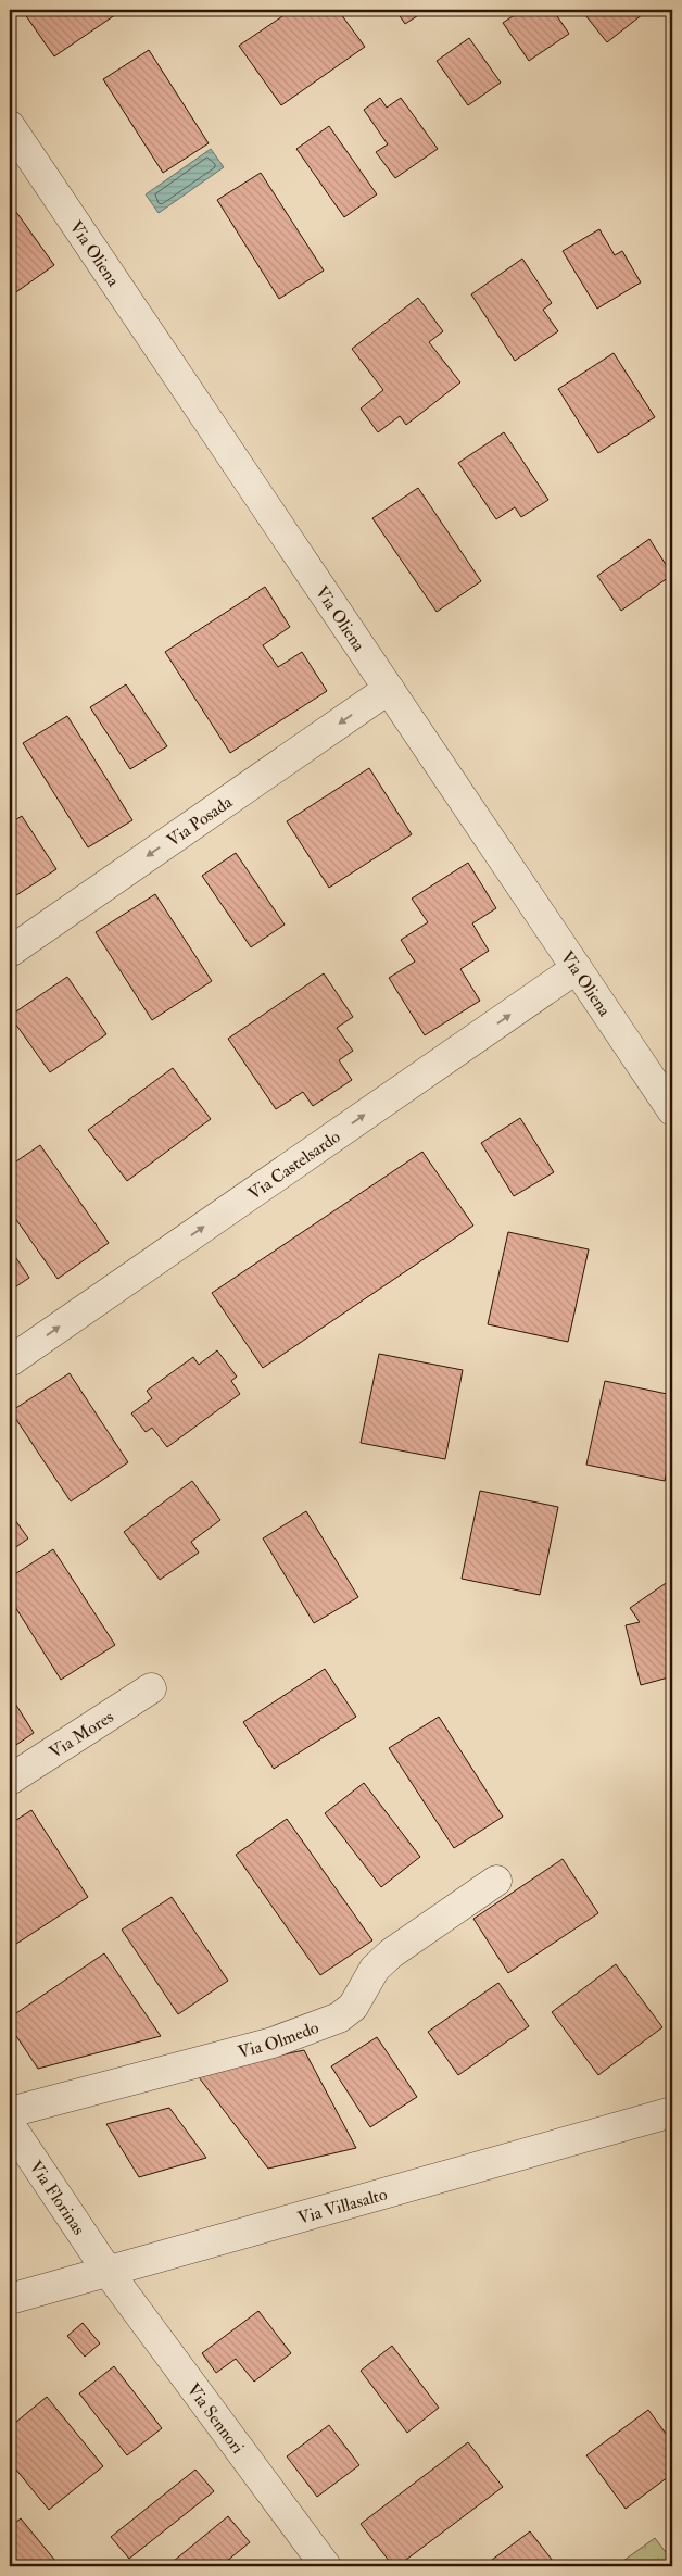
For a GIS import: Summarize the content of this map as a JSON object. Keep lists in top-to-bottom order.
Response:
{
  "streets": {
    "street": [
      "Via Oliena",
      "Via Posada",
      "Via Castelsardo",
      "Via Mores",
      "Via Olmedo",
      "Via Florinas",
      "Via Villasalto",
      "Via Sennori"
    ]
  },
  "crossings": [
    ["Via Oliena", "Via Posada"],
    ["Via Oliena", "Via Castelsardo"],
    ["Via Florinas", "Via Villasalto"],
    ["Via Florinas", "Via Sennori"],
    ["Via Villasalto", "Via Sennori"]
  ],
  "one_way": ["Via Posada", "Via Castelsardo"]
}
